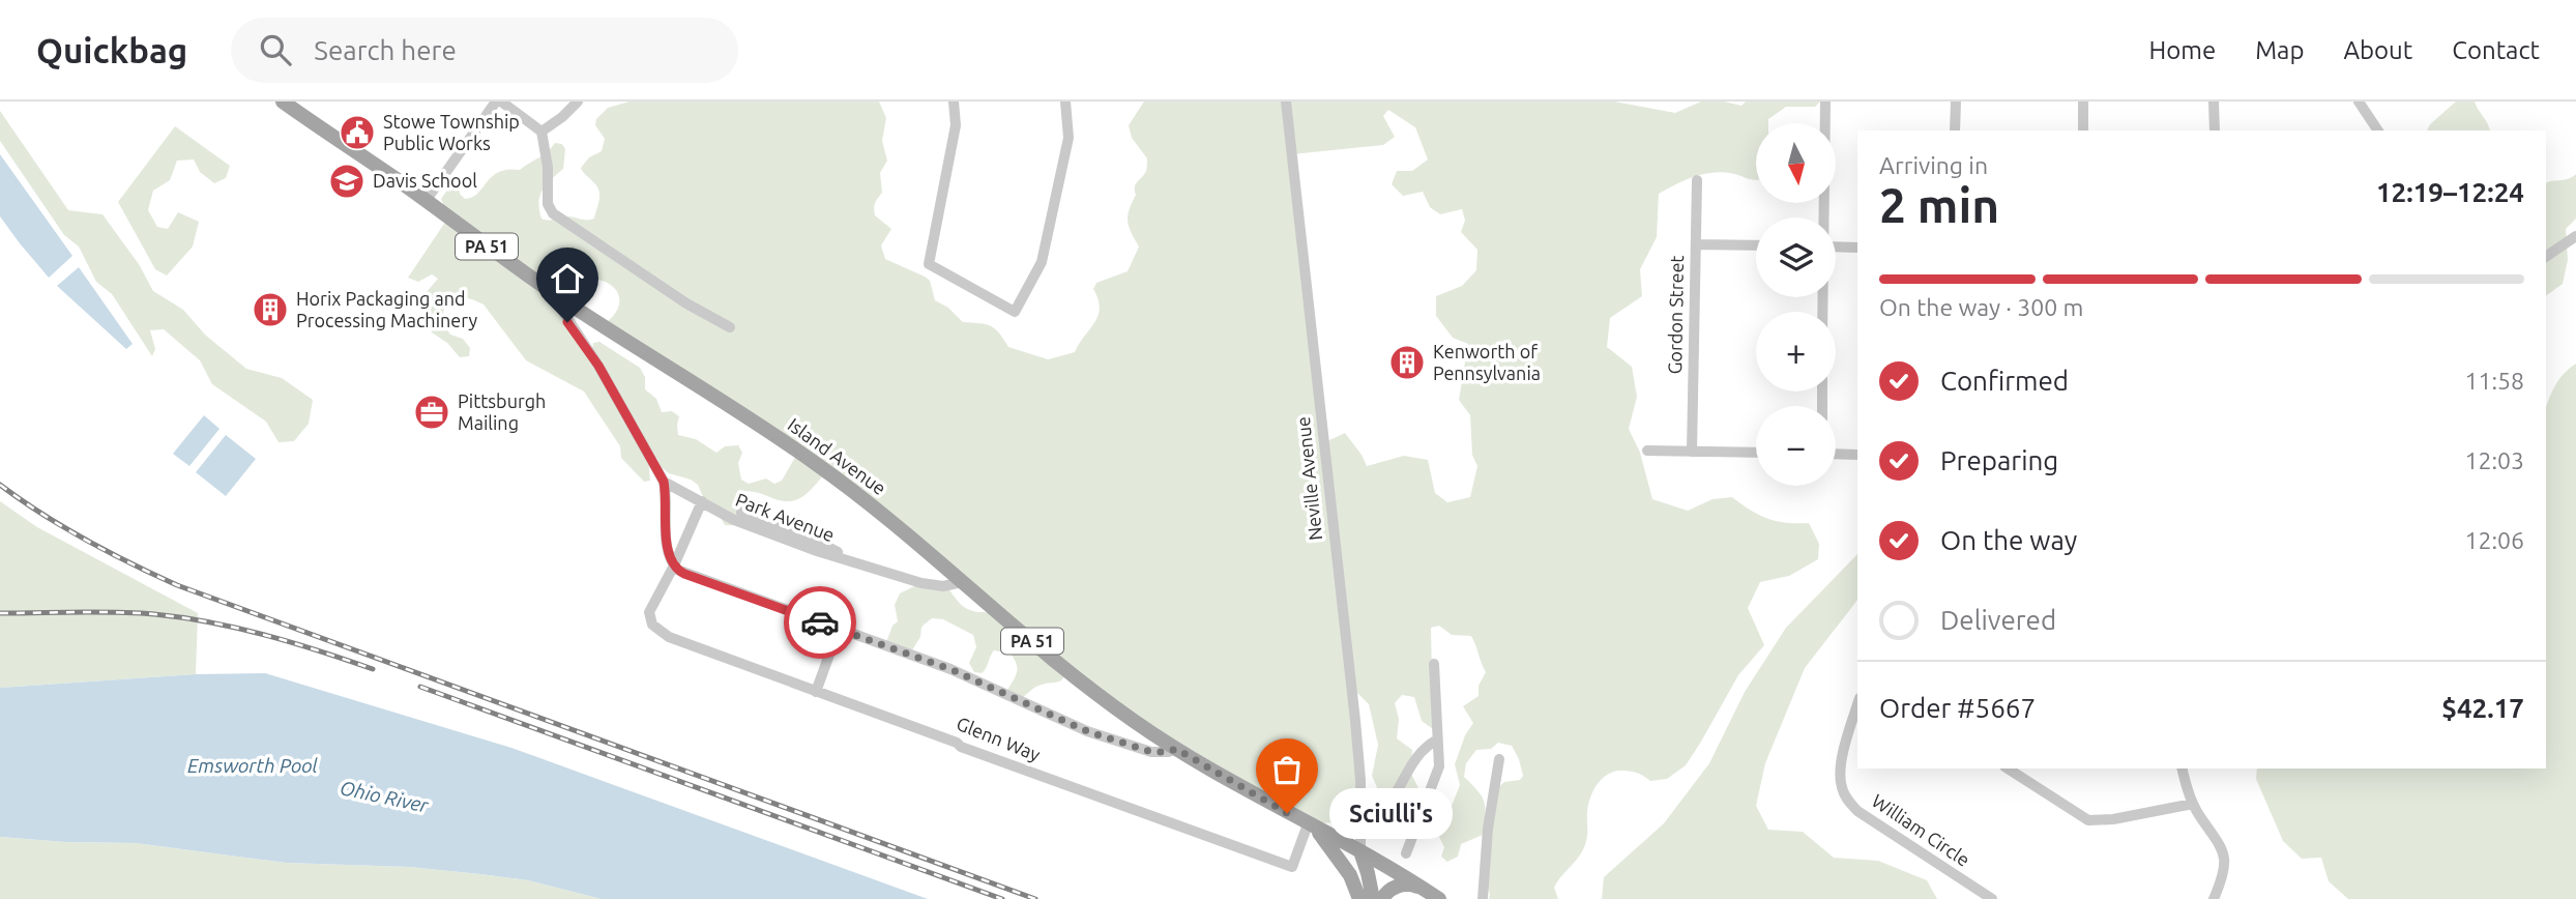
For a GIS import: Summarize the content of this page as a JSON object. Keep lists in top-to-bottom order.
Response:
{
  "streets": {
    "main road": ["PA 51", "Island Avenue"],
    "street": [
      "Gordon Street",
      "Neville Avenue",
      "Park Avenue",
      "Glenn Way",
      "William Circle"
    ]
  },
  "crossings": [
    ["PA 51", "Island Avenue"],
    ["PA 51", "Neville Avenue"],
    ["Island Avenue", "Neville Avenue"],
    ["Island Avenue", "Park Avenue"],
    ["Island Avenue", "Glenn Way"]
  ],
  "water": ["Emsworth Pool", "Ohio River"],
  "places": {
    "public building": ["Stowe Township Public Works"],
    "school or university": ["Davis School"],
    "building": ["Horix Packaging and Processing Machinery", "Kenworth of Pennsylvania"],
    "office": ["Pittsburgh Mailing"],
    "other": ["Sciulli's"]
  },
  "north": "bottom",
  "page": {
    "header": "Quickbag",
    "search": "Search here",
    "nav": [
      "Home",
      "Map",
      "About",
      "Contact"
    ],
    "map_buttons": ["+", "−"],
    "heading": ["2 min", "Arriving in", "12:19–12:24"],
    "panel": ["Order #5667", "$42.17"],
    "bar": "On the way · 300 m",
    "list": [
      ["Confirmed", "11:58"],
      ["Preparing", "12:03"],
      ["On the way", "12:06"],
      "Delivered"
    ],
    "bubble": "Sciulli's"
  }
}
